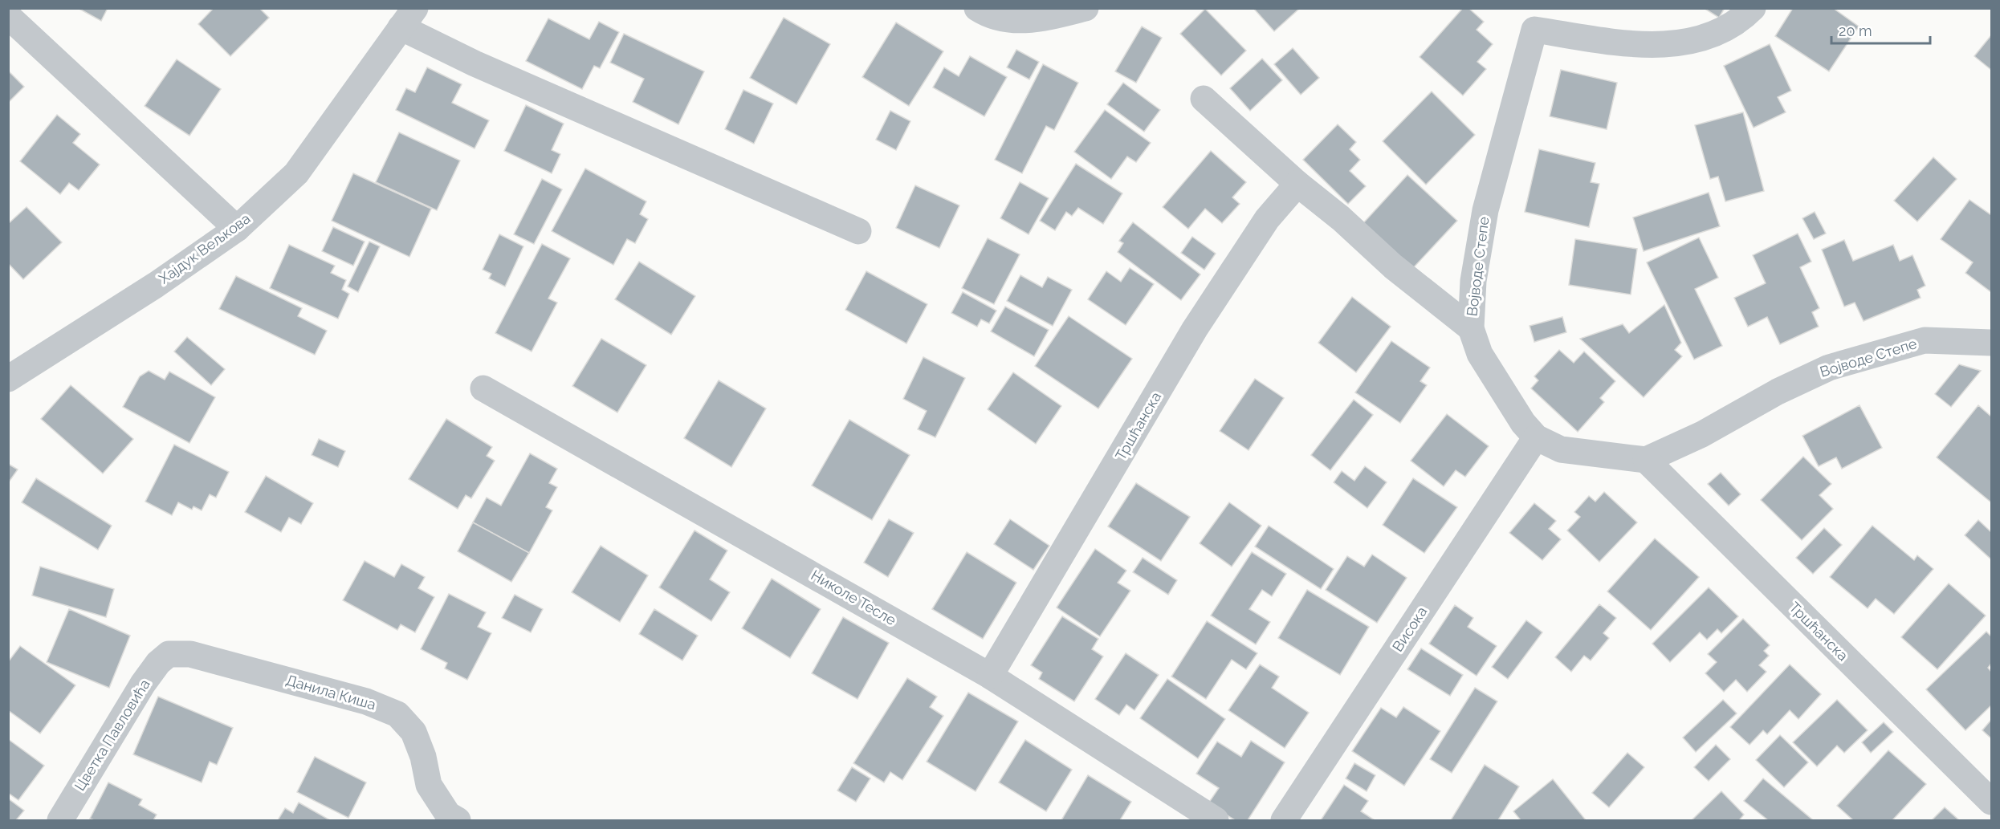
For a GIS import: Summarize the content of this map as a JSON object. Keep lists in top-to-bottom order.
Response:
{
  "streets": {
    "street": [
      "Хајдук Вељкова",
      "Војводе Степе",
      "Тршћанска",
      "Николе Тесле",
      "Висока",
      "Данила Киша",
      "Цветка Павловића"
    ]
  },
  "crossings": [
    ["Војводе Степе", "Тршћанска"],
    ["Војводе Степе", "Висока"],
    ["Тршћанска", "Николе Тесле"],
    ["Данила Киша", "Цветка Павловића"]
  ],
  "scale_bar": "20 m"
}
